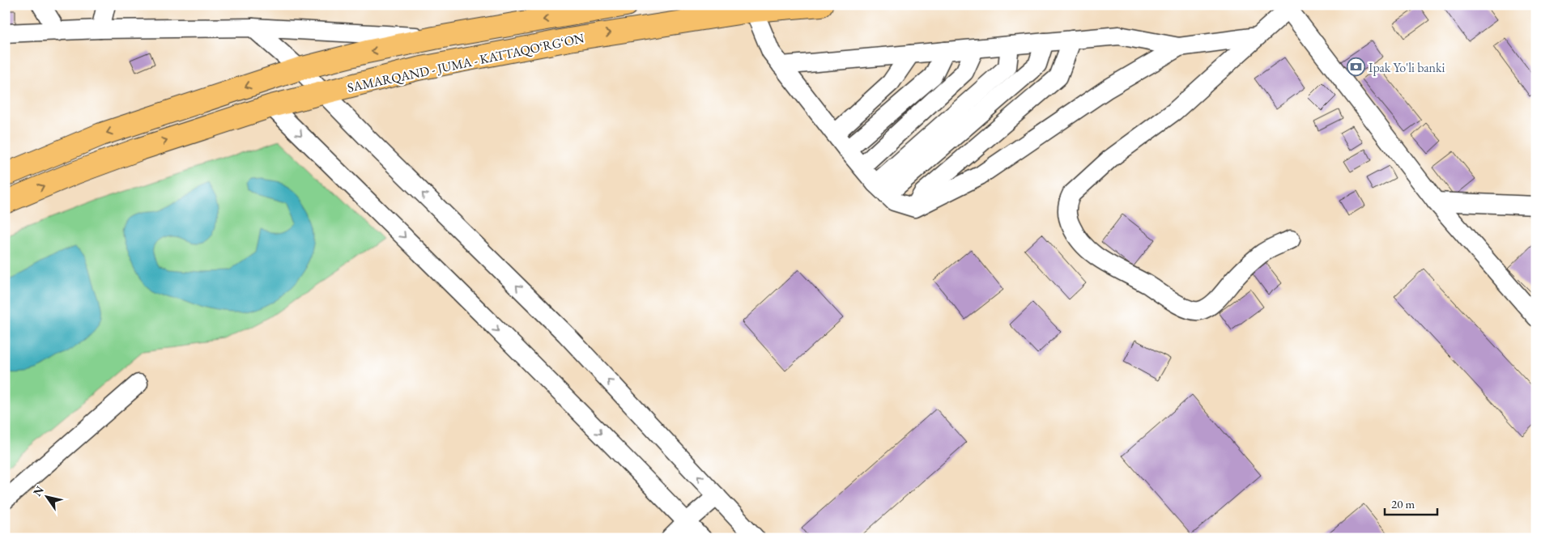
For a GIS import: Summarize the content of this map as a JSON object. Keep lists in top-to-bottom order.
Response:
{
  "streets": {
    "main road": ["SAMARQAND - JUMA - KATTAQO‘RG‘ON"]
  },
  "places": {
    "bank": ["Ipak Yo'li banki"]
  },
  "scale_bar": "20 m",
  "north": "top left"
}
